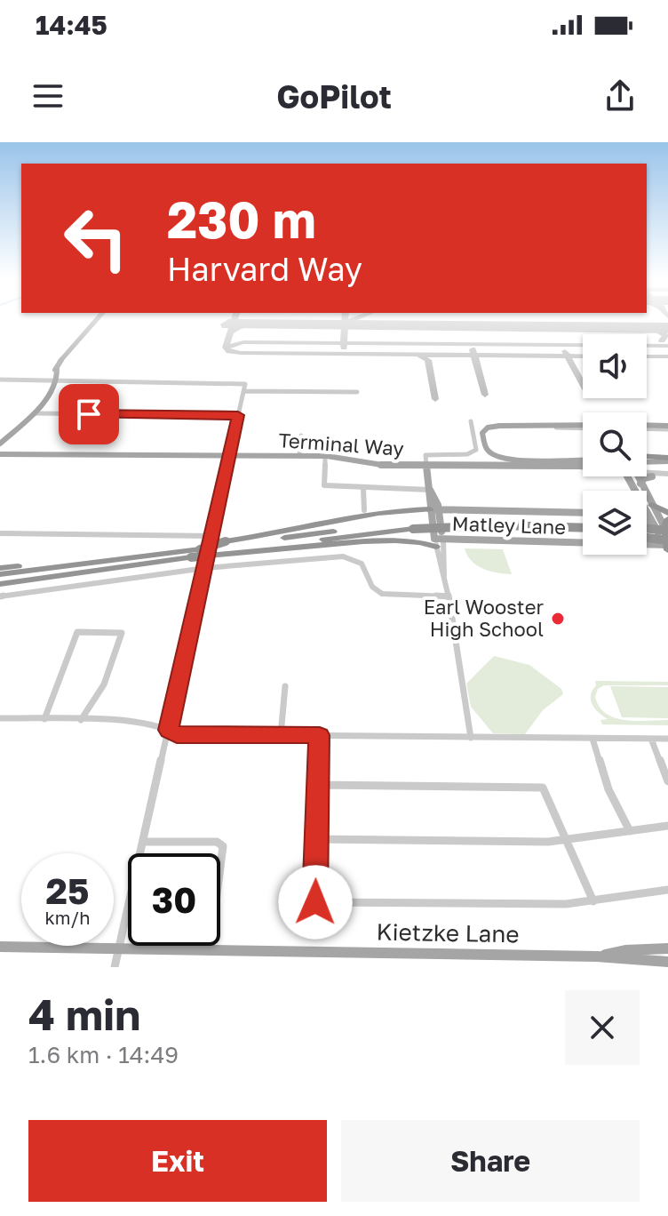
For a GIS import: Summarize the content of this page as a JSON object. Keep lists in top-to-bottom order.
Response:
{
  "streets": {
    "main road": ["Terminal Way", "Matley Lane", "Kietzke Lane"]
  },
  "places": ["Earl Wooster High School"],
  "page": {
    "status": "14:45",
    "header": "GoPilot",
    "turn": ["230 m", "Harvard Way"],
    "speed": "25 km/h",
    "limit": "30",
    "heading": ["4 min", "1.6 km · 14:49"],
    "buttons": ["Exit", "Share"]
  }
}
